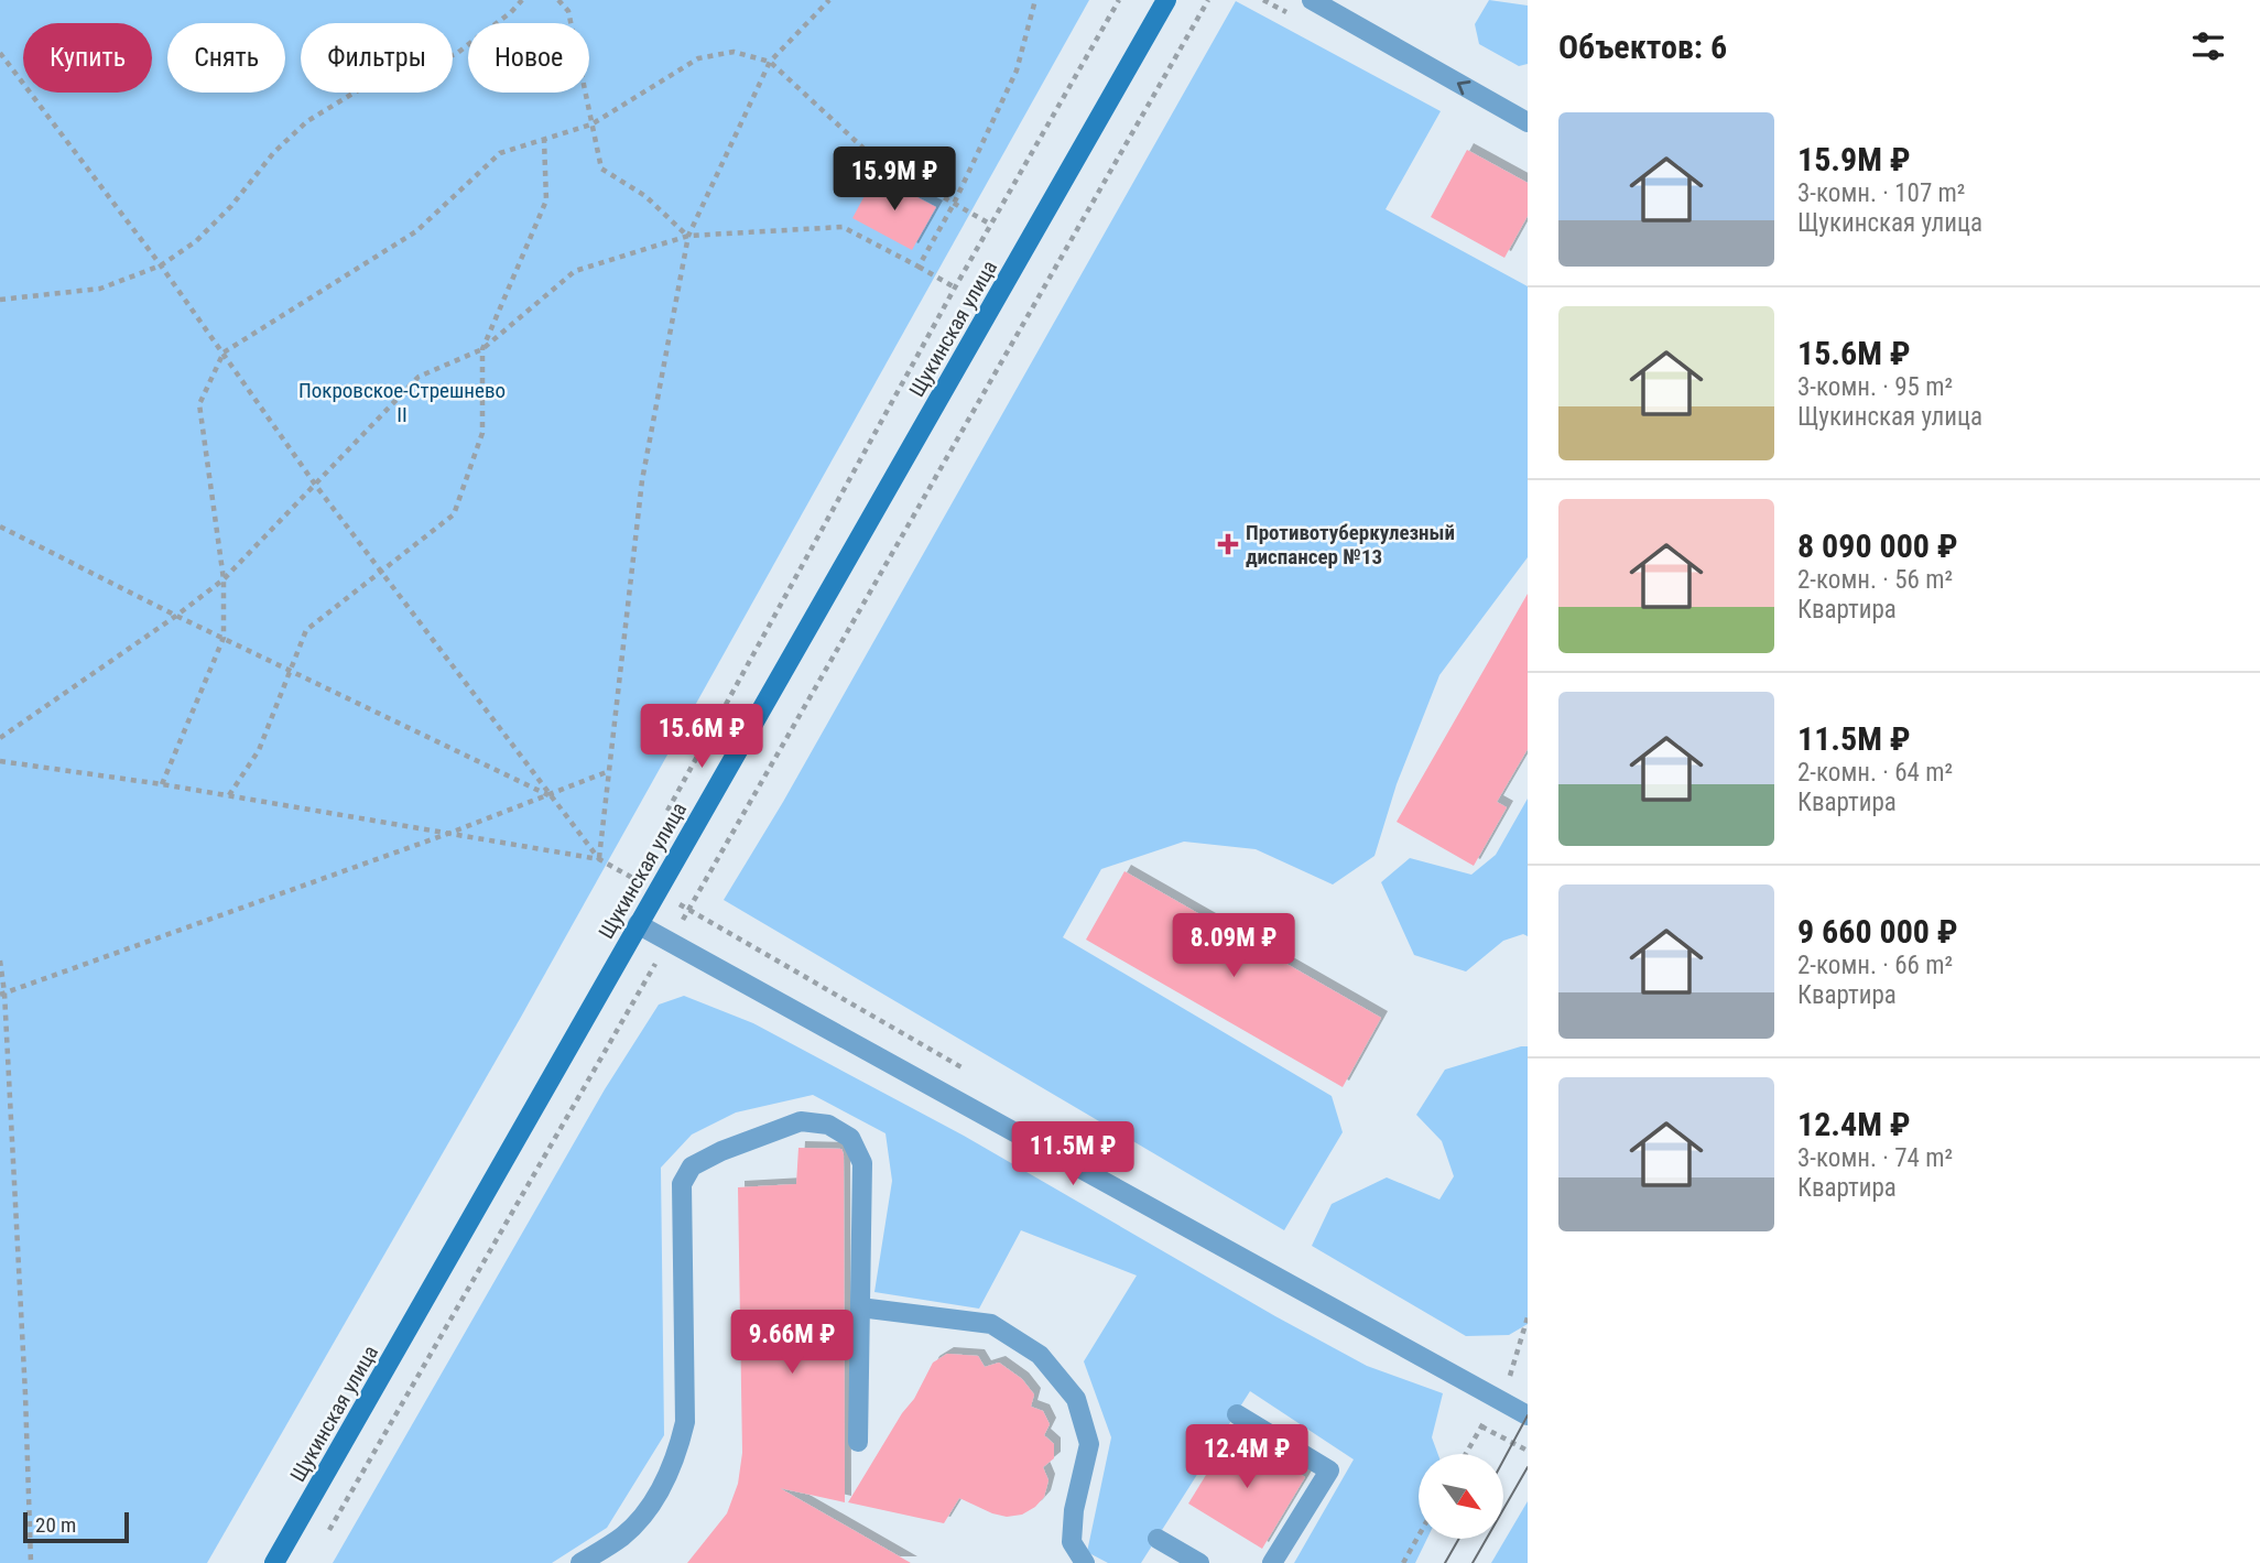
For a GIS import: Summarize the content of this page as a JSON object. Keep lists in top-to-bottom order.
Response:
{
  "streets": {
    "main road": ["Щукинская улица"]
  },
  "parks": ["Покровское-Стрешнево II"],
  "places": {
    "health": ["Противотуберкулезный диспансер №13"]
  },
  "scale_bar": "20 m",
  "north": "bottom right",
  "page": {
    "heading": "Объектов: 6",
    "chip": [
      "Купить",
      "Снять",
      "Фильтры",
      "Новое"
    ],
    "list": [
      {
        "name": "15.9M ₽",
        "note": "3-комн. · 107 m² · Щукинская улица"
      },
      {
        "name": "15.6M ₽",
        "note": "3-комн. · 95 m² · Щукинская улица"
      },
      {
        "name": "8 090 000 ₽",
        "note": "2-комн. · 56 m² · Квартира"
      },
      {
        "name": "11.5M ₽",
        "note": "2-комн. · 64 m² · Квартира"
      },
      {
        "name": "9 660 000 ₽",
        "note": "2-комн. · 66 m² · Квартира"
      },
      {
        "name": "12.4M ₽",
        "note": "3-комн. · 74 m² · Квартира"
      }
    ],
    "price": [
      "15.9M ₽",
      "15.6M ₽",
      "8.09M ₽",
      "11.5M ₽",
      "9.66M ₽",
      "12.4M ₽"
    ],
    "scale": "20 m"
  }
}
